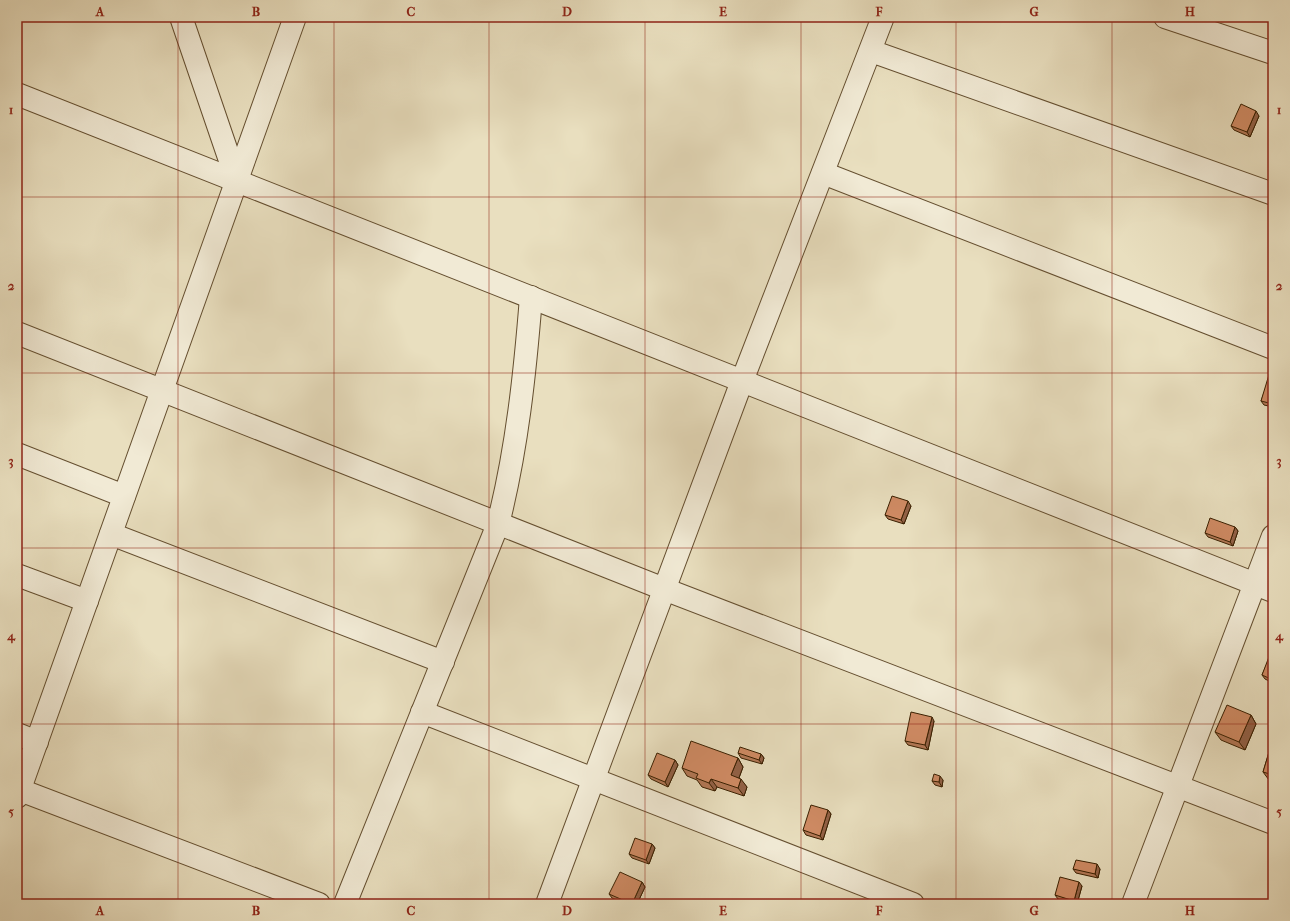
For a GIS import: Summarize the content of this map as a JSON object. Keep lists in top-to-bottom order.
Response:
{
  "grid": {
    "columns": [
      "A",
      "B",
      "C",
      "D",
      "E",
      "F",
      "G",
      "H"
    ],
    "rows": [
      "1",
      "2",
      "3",
      "4",
      "5"
    ]
  }
}
